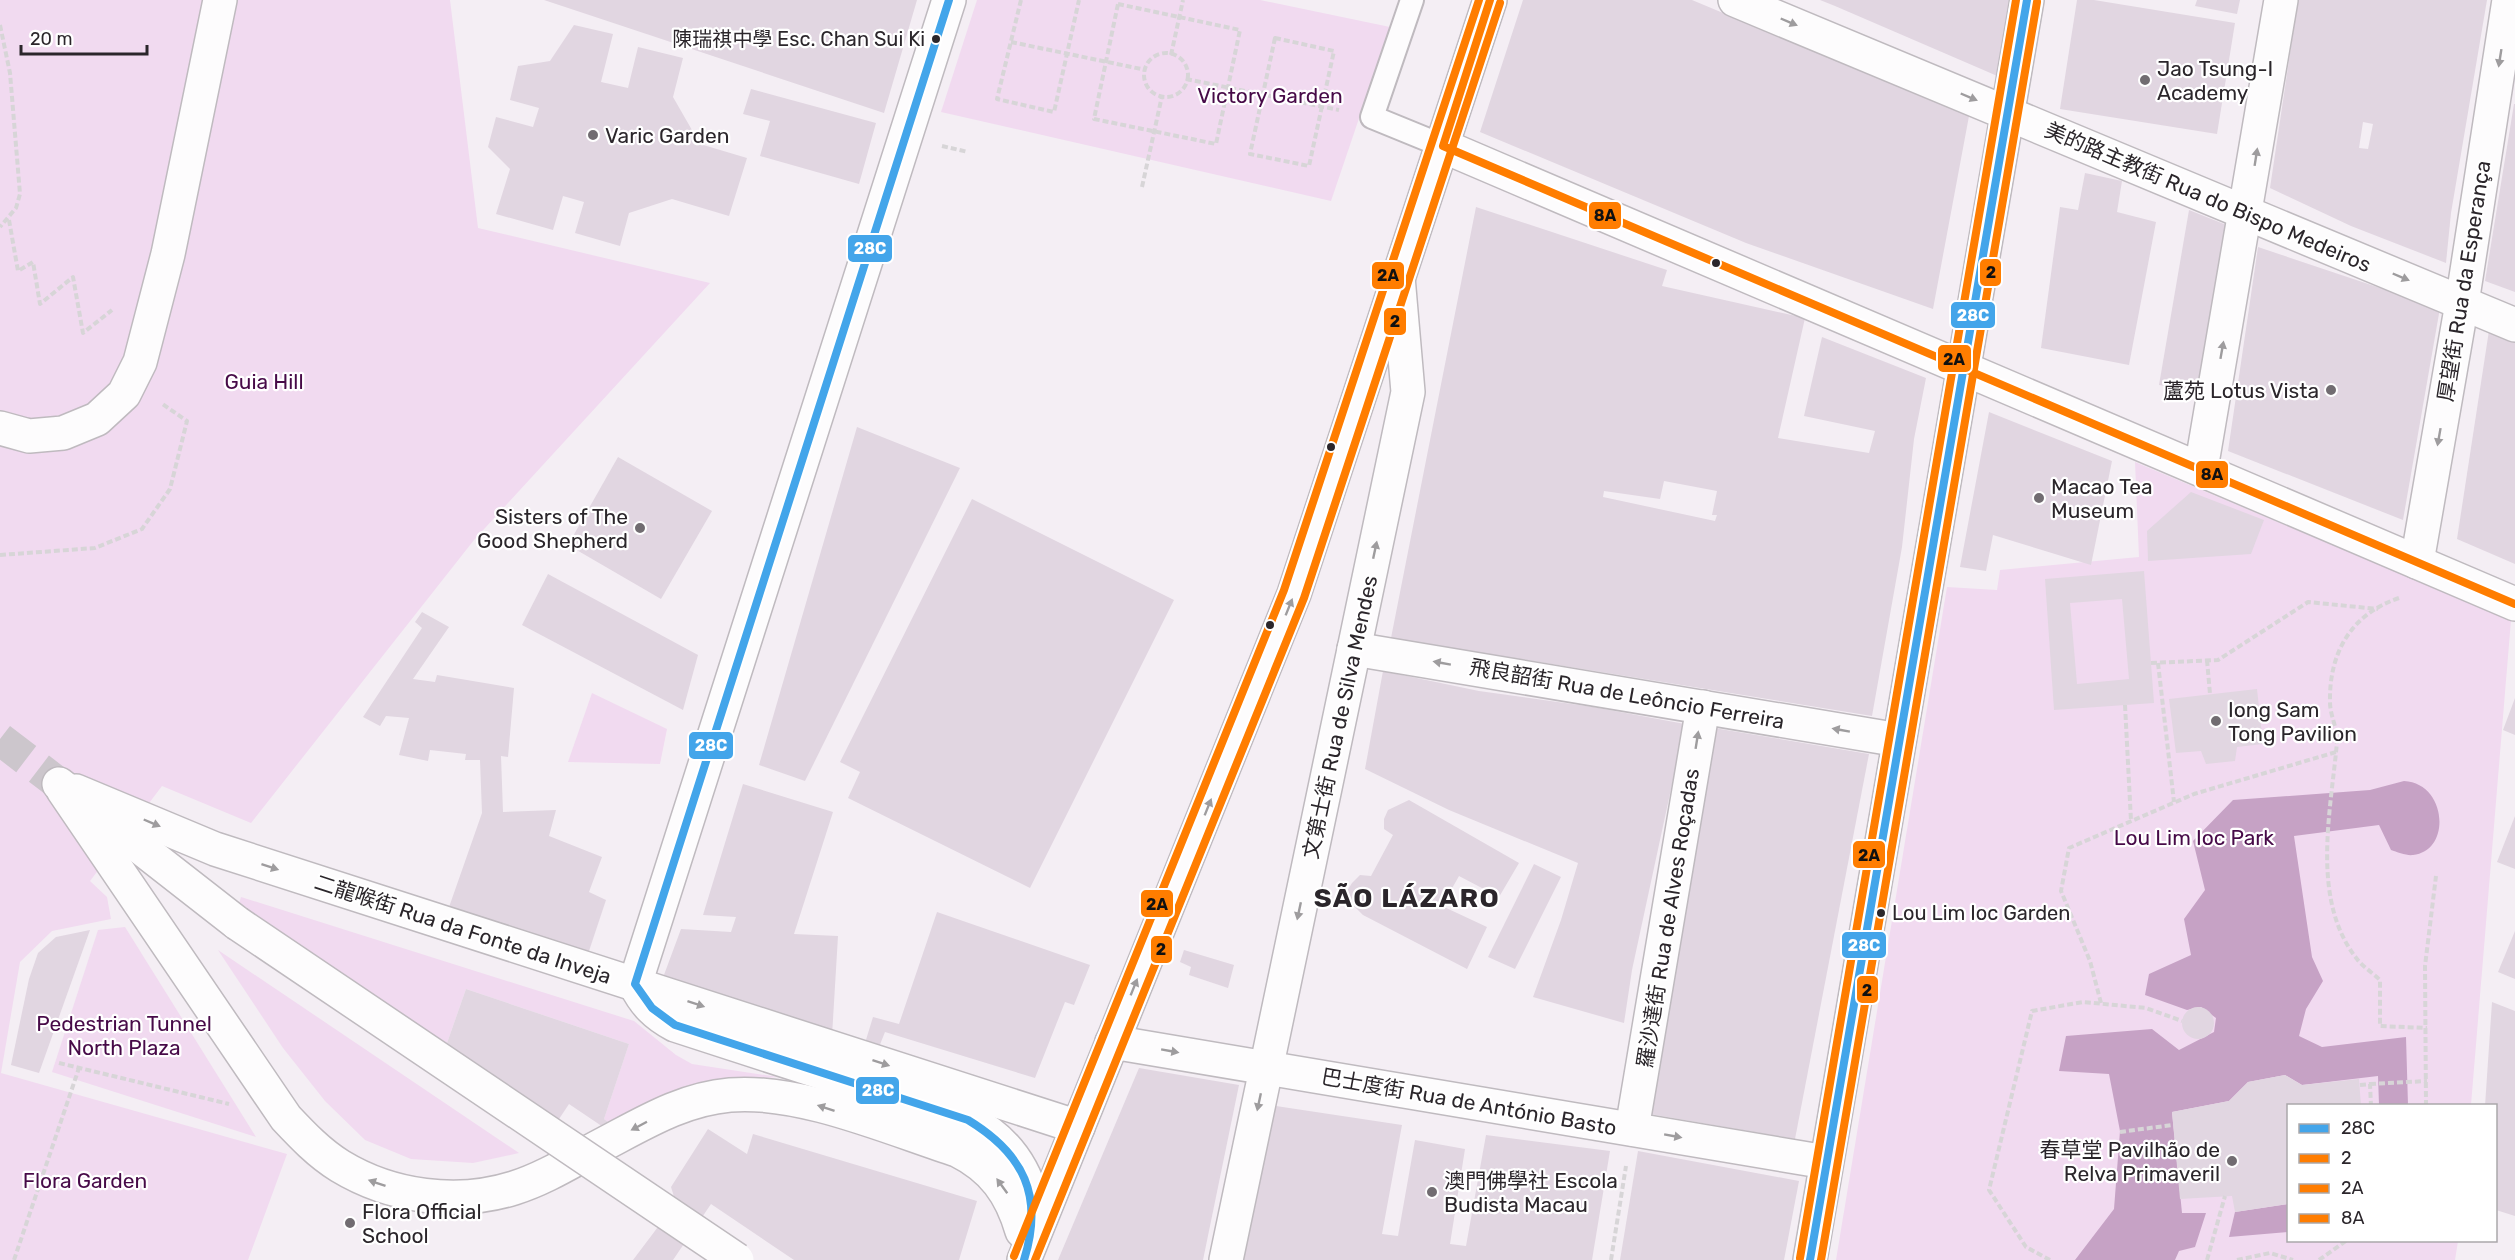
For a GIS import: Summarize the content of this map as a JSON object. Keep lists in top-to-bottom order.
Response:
{
  "streets": {
    "street": [
      "美的路主教街 Rua do Bispo Medeiros",
      "厚望街 Rua da Esperança",
      "飛良韶街 Rua de Leôncio Ferreira",
      "文第士街 Rua de Silva Mendes",
      "羅沙達街 Rua de Alves Roçadas",
      "二龍喉街 Rua da Fonte da Inveja",
      "巴士度街 Rua de António Basto"
    ]
  },
  "crossings": [
    ["美的路主教街 Rua do Bispo Medeiros", "厚望街 Rua da Esperança"],
    ["飛良韶街 Rua de Leôncio Ferreira", "文第士街 Rua de Silva Mendes"],
    ["飛良韶街 Rua de Leôncio Ferreira", "羅沙達街 Rua de Alves Roçadas"],
    ["文第士街 Rua de Silva Mendes", "巴士度街 Rua de António Basto"],
    ["羅沙達街 Rua de Alves Roçadas", "巴士度街 Rua de António Basto"]
  ],
  "one_way": ["飛良韶街 Rua de Leôncio Ferreira", "巴士度街 Rua de António Basto"],
  "districts": ["SÃO LÁZARO"],
  "parks": [
    "Victory Garden",
    "Guia Hill",
    "Lou Lim Ioc Park",
    "Pedestrian Tunnel North Plaza",
    "Flora Garden"
  ],
  "places": [
    "陳瑞祺中學 Esc. Chan Sui Ki",
    "Jao Tsung-I Academy",
    "Varic Garden",
    "蘆苑 Lotus Vista",
    "Macao Tea Museum",
    "Sisters of The Good Shepherd",
    "Iong Sam Tong Pavilion",
    "Lou Lim Ioc Garden",
    "春草堂 Pavilhão de Relva Primaveril",
    "澳門佛學社 Escola Budista Macau",
    "Flora Official School"
  ],
  "lines": [
    "transit line 28C",
    "transit line 2A",
    "transit line 8A",
    "transit line 2"
  ],
  "legend": [
    "28C",
    "2",
    "2A",
    "8A"
  ],
  "scale_bar": "20 m"
}
